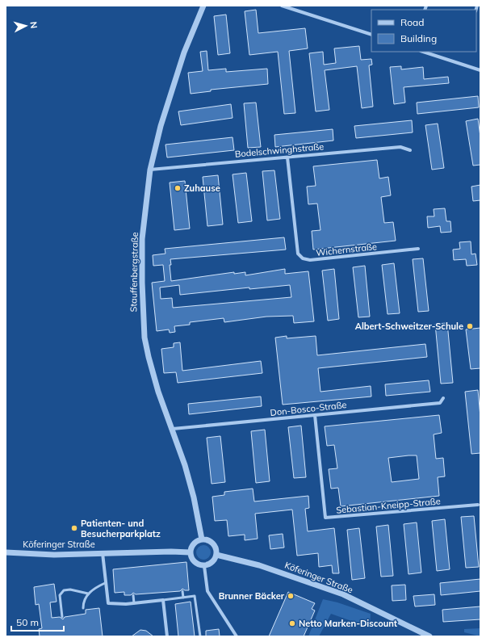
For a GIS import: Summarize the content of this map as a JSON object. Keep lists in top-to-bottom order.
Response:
{
  "streets": {
    "street": [
      "Bodelschwinghstraße",
      "Wichernstraße",
      "Stauffenbergstraße",
      "Don-Bosco-Straße",
      "Sebastian-Kneipp-Straße",
      "Köferinger Straße"
    ]
  },
  "crossings": [
    ["Bodelschwinghstraße", "Wichernstraße"],
    ["Bodelschwinghstraße", "Stauffenbergstraße"],
    ["Stauffenbergstraße", "Don-Bosco-Straße"],
    ["Stauffenbergstraße", "Köferinger Straße"],
    ["Don-Bosco-Straße", "Sebastian-Kneipp-Straße"]
  ],
  "places": [
    "Zuhause",
    "Albert-Schweitzer-Schule",
    "Patienten- und Besucherparkplatz",
    "Brunner Bäcker",
    "Netto Marken-Discount"
  ],
  "legend": ["Road", "Building"],
  "scale_bar": "50 m",
  "north": "right"
}
